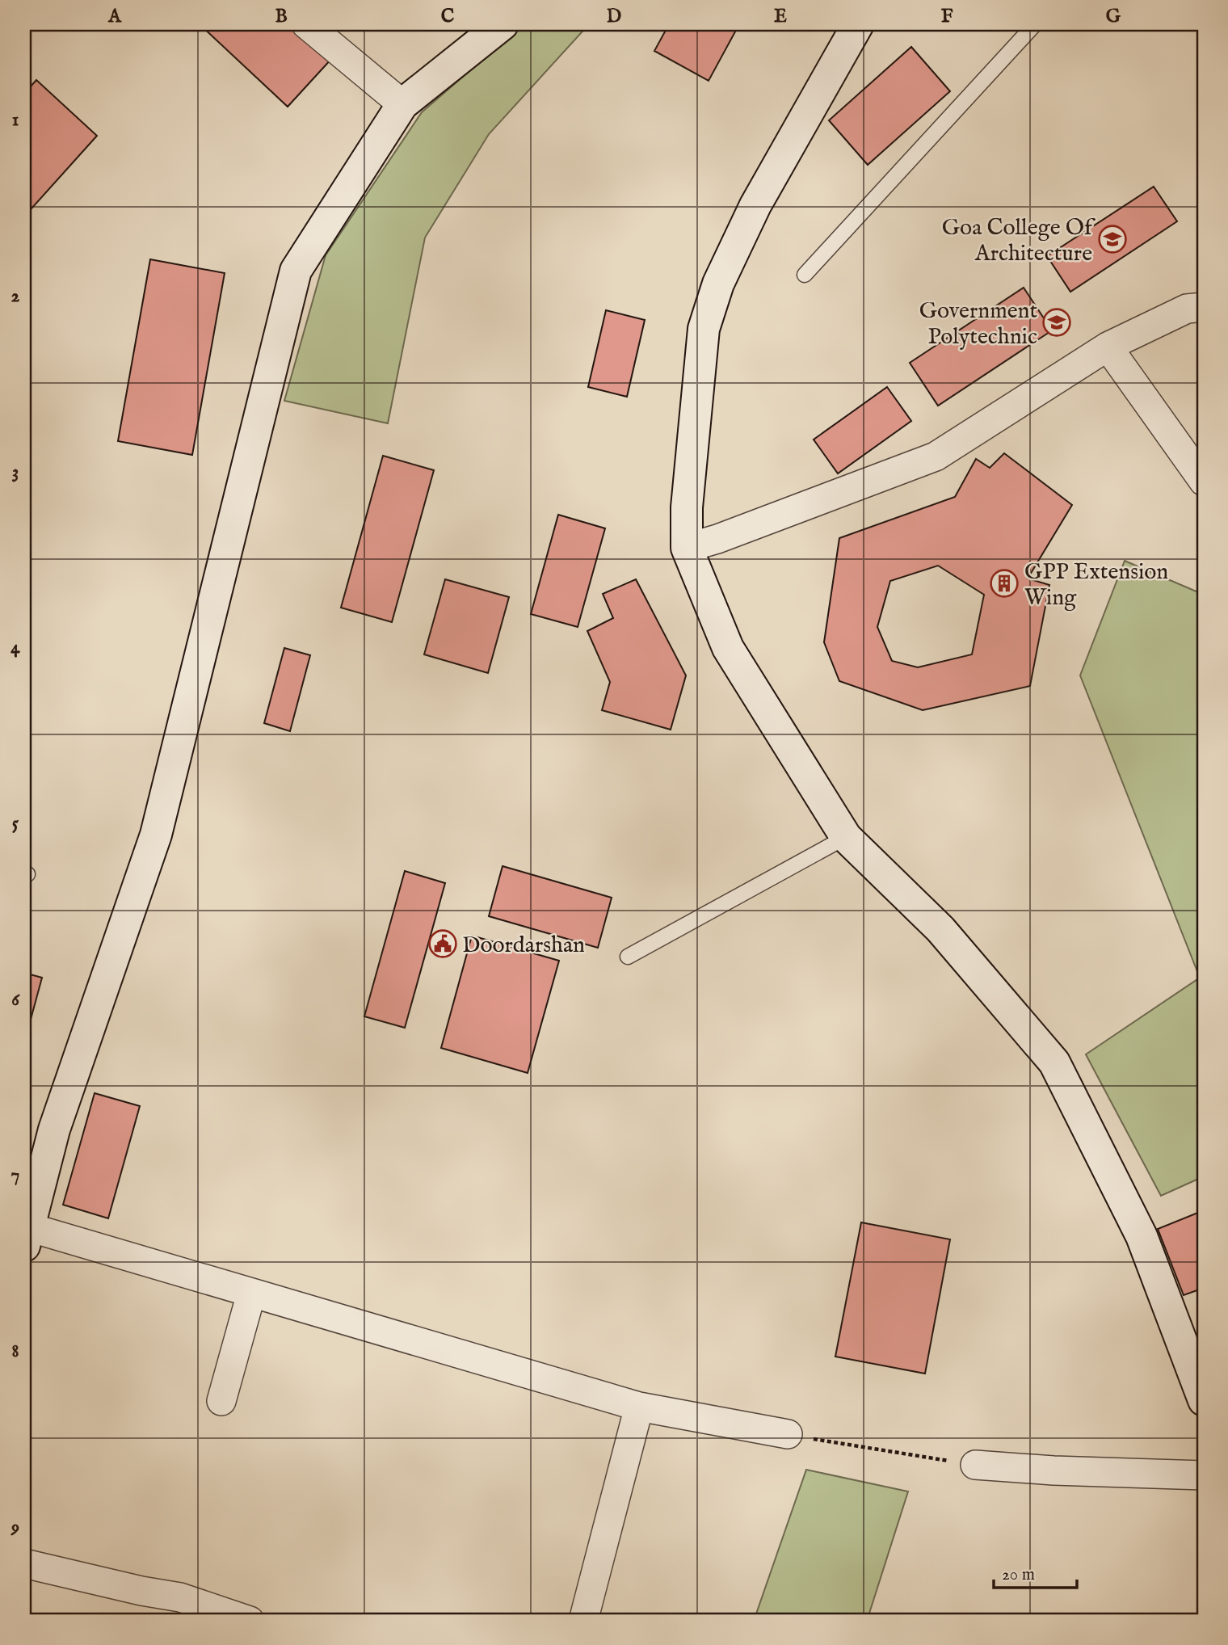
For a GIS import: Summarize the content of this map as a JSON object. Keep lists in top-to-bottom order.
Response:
{
  "places": {
    "school or university": ["Goa College Of Architecture", "Government Polytechnic"],
    "building": ["GPP Extension Wing"],
    "public building": ["Doordarshan"]
  },
  "scale_bar": "20 m",
  "grid": {
    "columns": [
      "A",
      "B",
      "C",
      "D",
      "E",
      "F",
      "G"
    ],
    "rows": [
      "1",
      "2",
      "3",
      "4",
      "5",
      "6",
      "7",
      "8",
      "9"
    ]
  }
}
